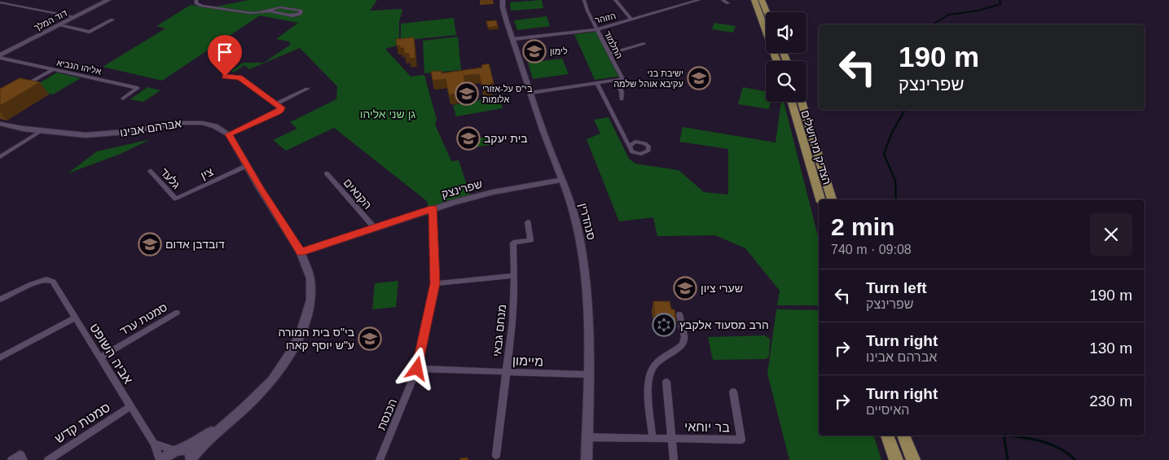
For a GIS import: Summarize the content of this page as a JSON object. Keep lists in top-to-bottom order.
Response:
{
  "streets": {
    "main road": ["הצדיק מירושלים"],
    "street": [
      "הזוהר",
      "דוד המלך",
      "התלמוד",
      "אליהו הנביא",
      "אברהם אבינו",
      "צין",
      "גלעד",
      "שפרינצק",
      "הקנאים",
      "סנהדרין",
      "סמטת ערד",
      "מנחם גבאי",
      "אביה השופט",
      "מיימון",
      "הכנסת",
      "סמטת קדש",
      "בר יוחאי"
    ]
  },
  "crossings": [
    ["הזוהר", "התלמוד"],
    ["הזוהר", "סנהדרין"],
    ["דוד המלך", "אליהו הנביא"],
    ["צין", "גלעד"],
    ["שפרינצק", "הקנאים"],
    ["שפרינצק", "סנהדרין"],
    ["שפרינצק", "הכנסת"],
    ["סנהדרין", "מיימון"],
    ["סנהדרין", "בר יוחאי"],
    ["סמטת ערד", "אביה השופט"],
    ["מנחם גבאי", "מיימון"],
    ["אביה השופט", "סמטת קדש"],
    ["מיימון", "הכנסת"]
  ],
  "parks": ["גן שני אליהו"],
  "places": {
    "school or university": [
      "לימון",
      "ישיבת בני עקיבא אוהל שלמה",
      "בי\"ס על-אזורי אלומות",
      "בית יעקב",
      "דובדבן אדום",
      "שערי ציון",
      "בי\"ס בית המורה ע\"ש יוסף קארו"
    ],
    "synagogue": ["הרב מסעוד אלקבץ"]
  },
  "page": {
    "turn": ["190 m", "שפרינצק"],
    "heading": ["2 min", "740 m · 09:08"],
    "list": [
      {
        "name": "Turn left",
        "note": "שפרינצק",
        "value": "190 m"
      },
      {
        "name": "Turn right",
        "note": "אברהם אבינו",
        "value": "130 m"
      },
      {
        "name": "Turn right",
        "note": "האיסיים",
        "value": "230 m"
      }
    ]
  }
}
